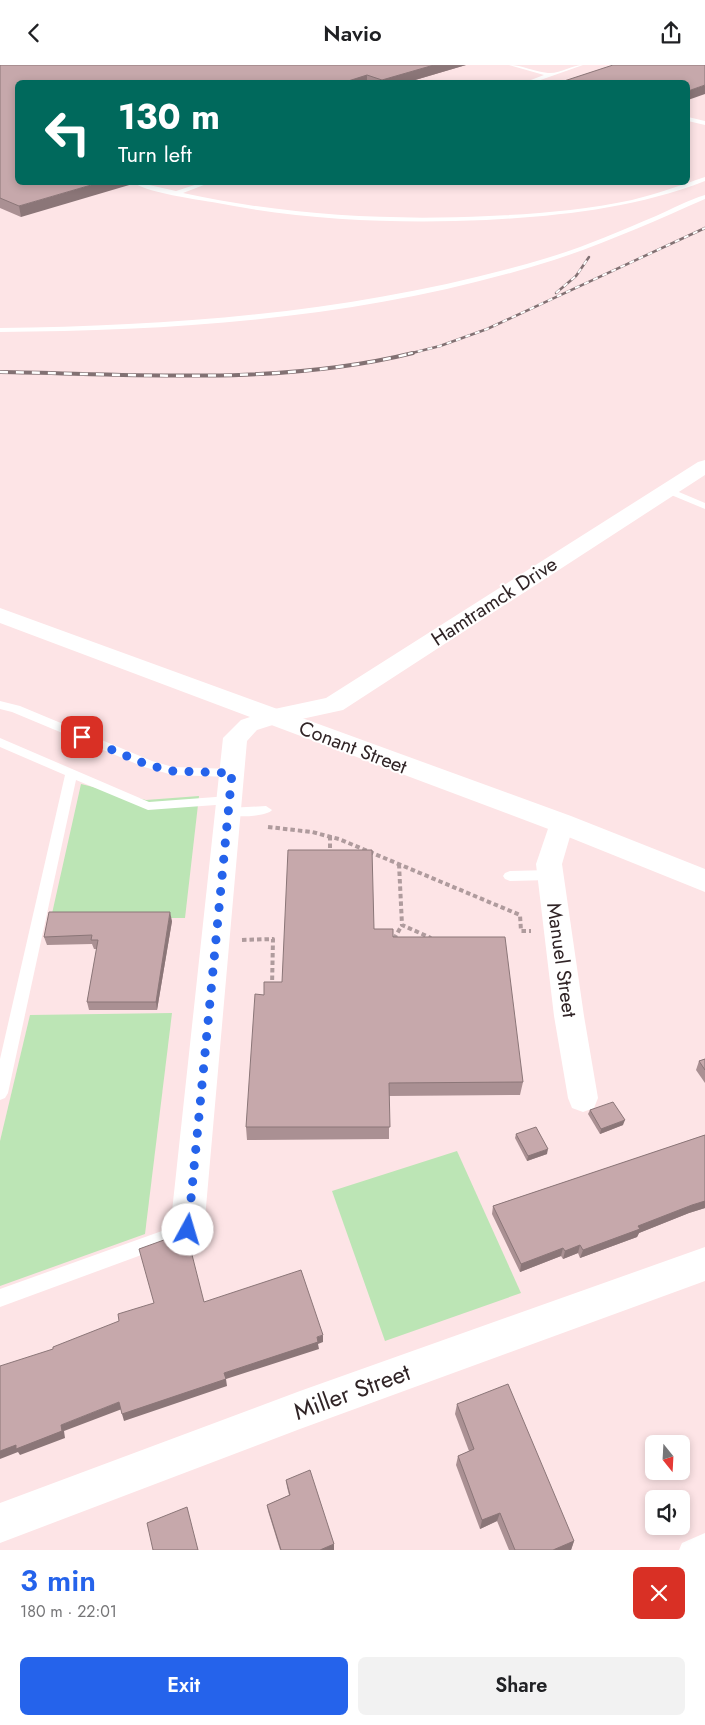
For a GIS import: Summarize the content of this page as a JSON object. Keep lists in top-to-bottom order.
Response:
{
  "streets": {
    "main road": ["Hamtramck Drive", "Conant Street"],
    "street": ["Manuel Street", "Miller Street"]
  },
  "crossings": [
    ["Hamtramck Drive", "Conant Street"],
    ["Conant Street", "Manuel Street"]
  ],
  "north": "bottom",
  "page": {
    "header": "Navio",
    "turn": ["130 m", "Turn left"],
    "heading": ["3 min", "180 m · 22:01"],
    "buttons": ["Exit", "Share"]
  }
}
